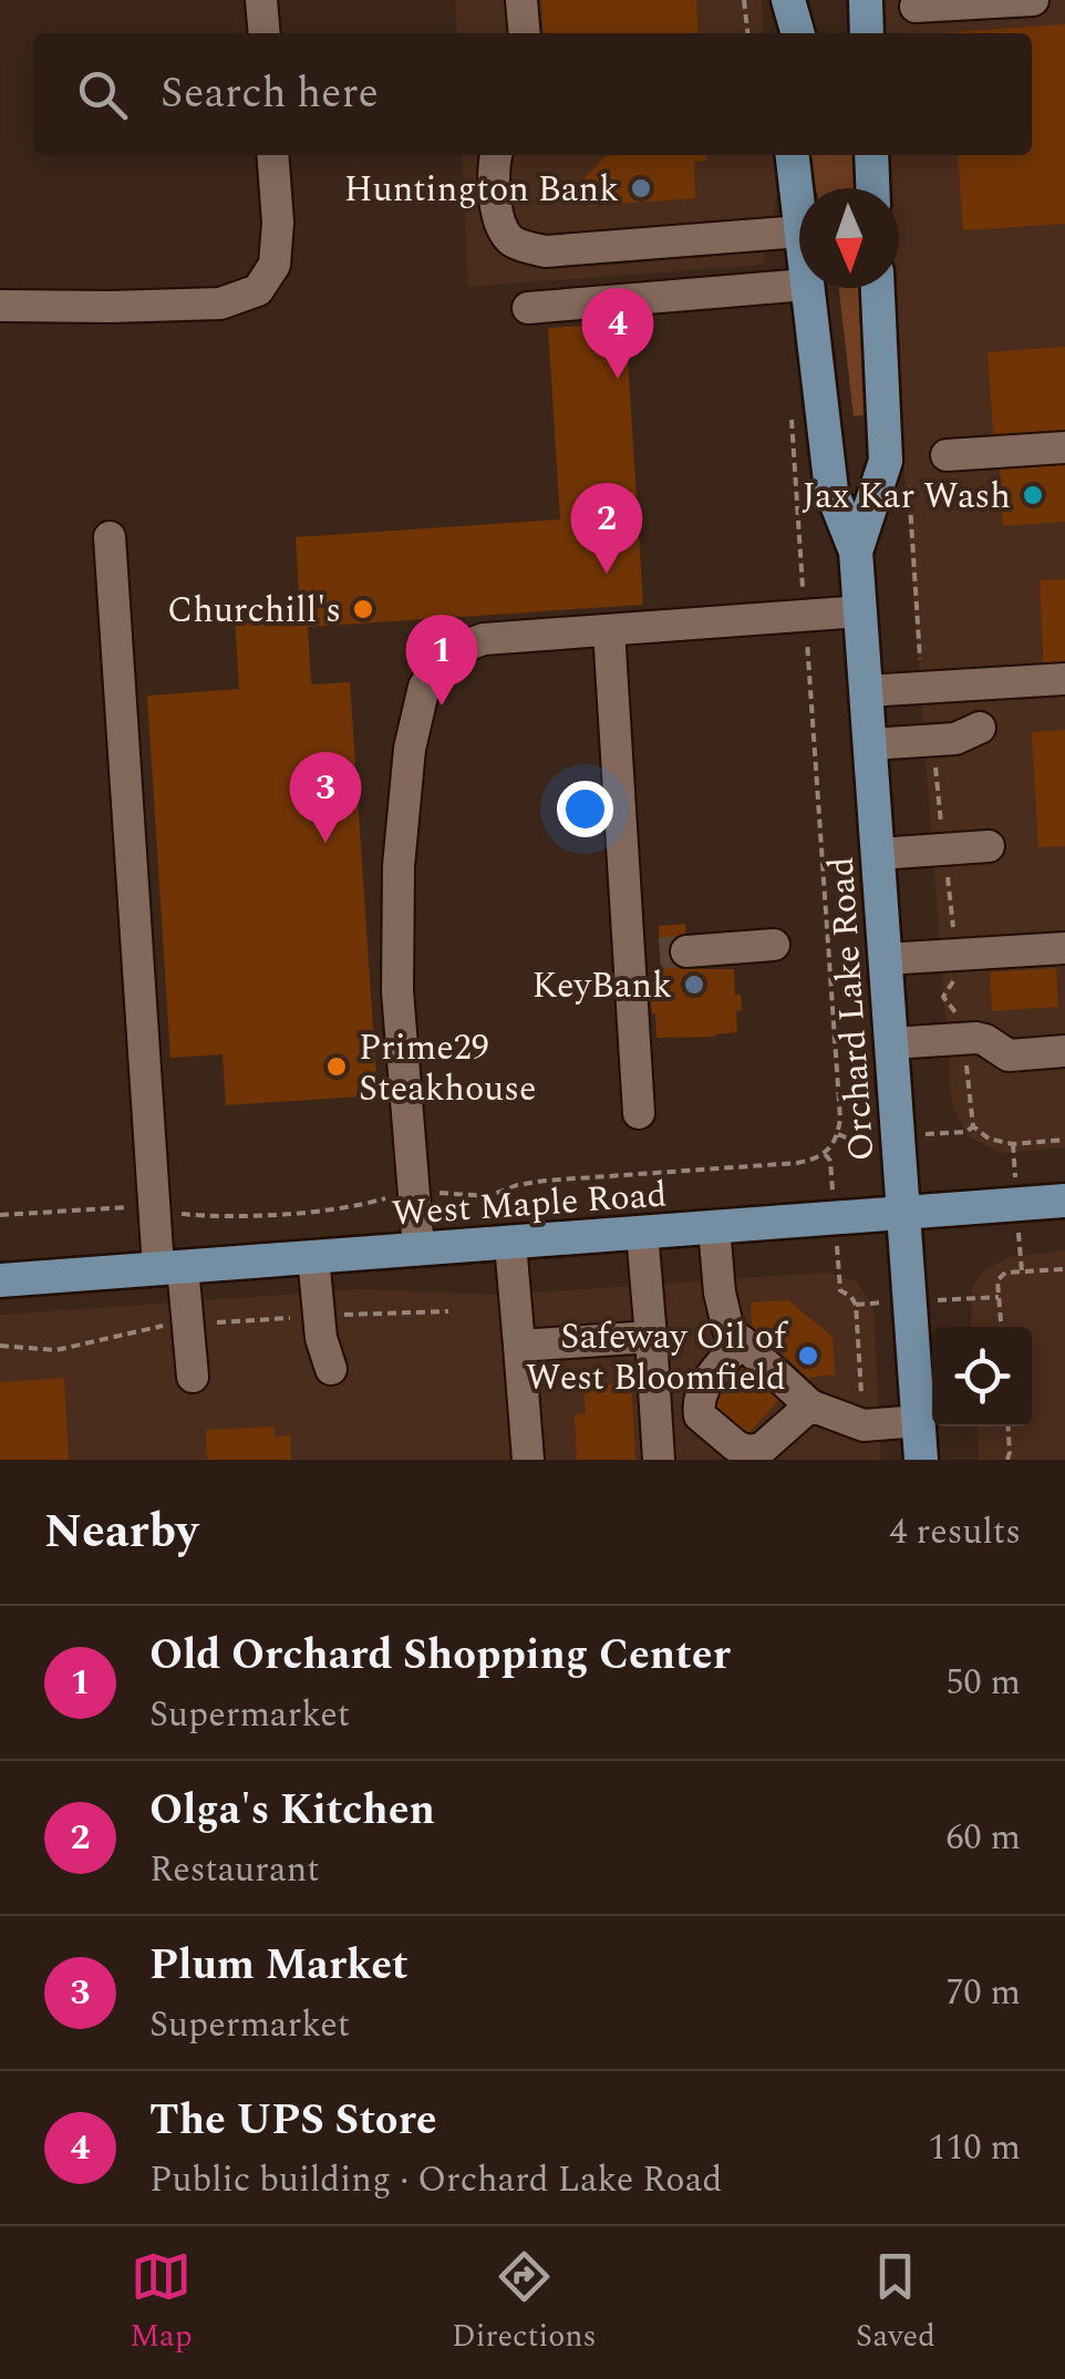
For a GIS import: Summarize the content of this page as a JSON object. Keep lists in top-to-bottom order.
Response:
{
  "streets": {
    "main road": ["Orchard Lake Road", "West Maple Road"]
  },
  "crossings": [
    ["Orchard Lake Road", "West Maple Road"]
  ],
  "places": [
    "Huntington Bank",
    "Jax Kar Wash",
    "Churchill's",
    "KeyBank",
    "Prime29 Steakhouse",
    "Safeway Oil of West Bloomfield"
  ],
  "north": "bottom",
  "page": {
    "search": "Search here",
    "pins": [
      "4",
      "2",
      "1",
      "3"
    ],
    "heading": ["Nearby", "4 results"],
    "list": [
      {
        "mark": "1",
        "name": "Old Orchard Shopping Center",
        "note": "Supermarket",
        "value": "50 m"
      },
      {
        "mark": "2",
        "name": "Olga's Kitchen",
        "note": "Restaurant",
        "value": "60 m"
      },
      {
        "mark": "3",
        "name": "Plum Market",
        "note": "Supermarket",
        "value": "70 m"
      },
      {
        "mark": "4",
        "name": "The UPS Store",
        "note": "Public building · Orchard Lake Road",
        "value": "110 m"
      }
    ],
    "nav": ["Map", "Directions", "Saved"]
  }
}
